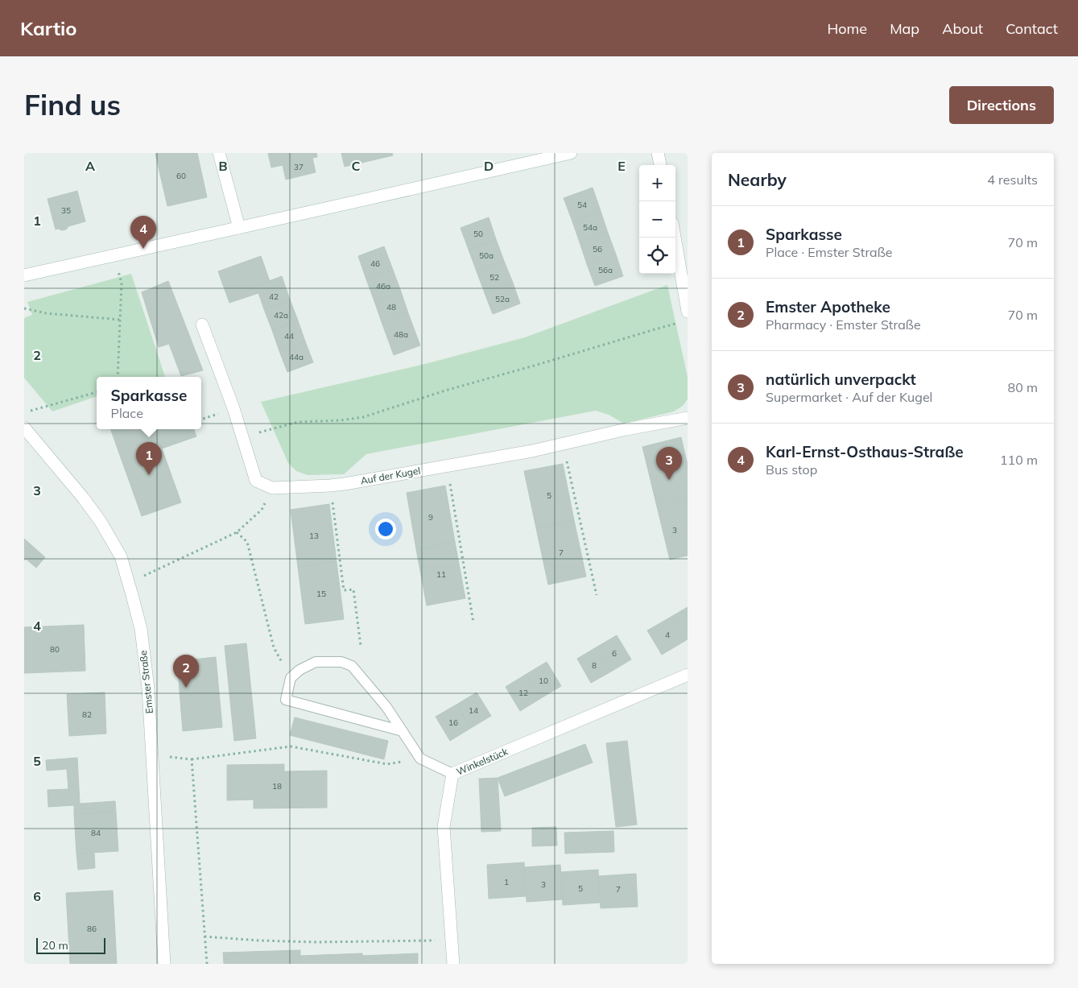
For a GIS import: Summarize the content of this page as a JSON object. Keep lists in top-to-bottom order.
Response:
{
  "streets": {
    "street": ["Auf der Kugel", "Emster Straße", "Winkelstück"]
  },
  "house_numbers": [
    "37",
    "60",
    "54",
    "35",
    "54a",
    "50",
    "56",
    "50a",
    "46",
    "56a",
    "52",
    "46a",
    "42",
    "52a",
    "48",
    "42a",
    "48a",
    "44",
    "44a",
    "5",
    "9",
    "3",
    "13",
    "7",
    "11",
    "15",
    "4",
    "80",
    "6",
    "8",
    "10",
    "12",
    "14",
    "82",
    "16",
    "18",
    "84",
    "1",
    "3",
    "5",
    "7",
    "86"
  ],
  "scale_bar": "20 m",
  "page": {
    "header": "Kartio",
    "nav": [
      "Home",
      "Map",
      "About",
      "Contact"
    ],
    "buttons": "Directions",
    "title": "Find us",
    "heading": ["Nearby", "4 results"],
    "map_buttons": ["+", "−"],
    "list": [
      {
        "mark": "1",
        "name": "Sparkasse",
        "note": "Place · Emster Straße",
        "value": "70 m"
      },
      {
        "mark": "2",
        "name": "Emster Apotheke",
        "note": "Pharmacy · Emster Straße",
        "value": "70 m"
      },
      {
        "mark": "3",
        "name": "natürlich unverpackt",
        "note": "Supermarket · Auf der Kugel",
        "value": "80 m"
      },
      {
        "mark": "4",
        "name": "Karl-Ernst-Osthaus-Straße",
        "note": "Bus stop",
        "value": "110 m"
      }
    ],
    "pins": [
      "4",
      "1",
      "3",
      "2"
    ],
    "popup": ["Sparkasse", "Place"],
    "scale": "20 m"
  },
  "grid": {
    "columns": [
      "A",
      "B",
      "C",
      "D",
      "E"
    ],
    "rows": [
      "1",
      "2",
      "3",
      "4",
      "5",
      "6"
    ]
  }
}
